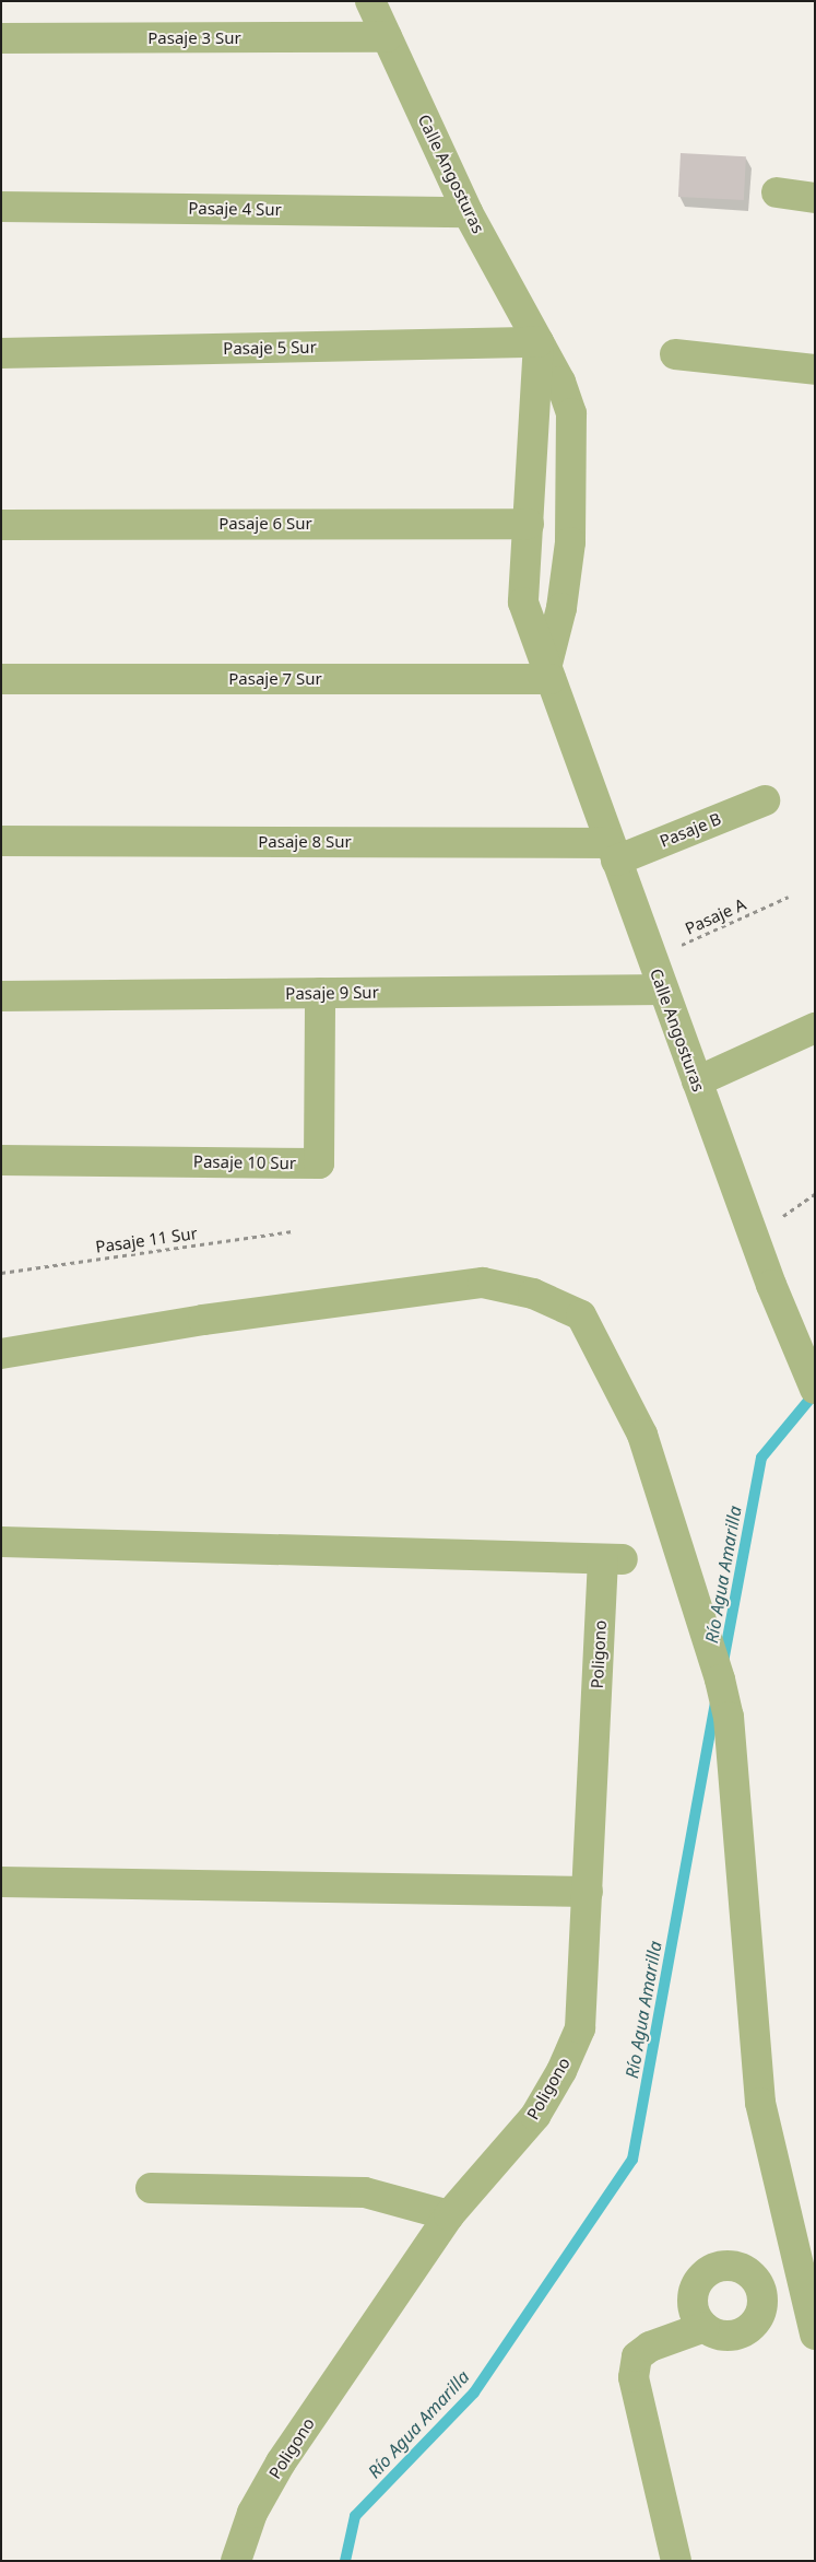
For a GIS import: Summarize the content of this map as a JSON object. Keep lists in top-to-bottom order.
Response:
{
  "streets": {
    "street": [
      "Pasaje 3 Sur",
      "Calle Angosturas",
      "Pasaje 4 Sur",
      "Pasaje 5 Sur",
      "Pasaje 6 Sur",
      "Pasaje 7 Sur",
      "Pasaje B",
      "Pasaje 8 Sur",
      "Pasaje 9 Sur",
      "Pasaje 10 Sur",
      "Poligono"
    ],
    "path": ["Pasaje A", "Pasaje 11 Sur"]
  },
  "crossings": [
    ["Pasaje 3 Sur", "Calle Angosturas"],
    ["Calle Angosturas", "Pasaje 4 Sur"],
    ["Calle Angosturas", "Pasaje 5 Sur"],
    ["Calle Angosturas", "Pasaje 6 Sur"],
    ["Calle Angosturas", "Pasaje 7 Sur"],
    ["Calle Angosturas", "Pasaje B"],
    ["Calle Angosturas", "Pasaje 8 Sur"],
    ["Calle Angosturas", "Pasaje A"],
    ["Calle Angosturas", "Pasaje 9 Sur"],
    ["Pasaje B", "Pasaje 8 Sur"],
    ["Pasaje 9 Sur", "Pasaje 10 Sur"]
  ],
  "water": ["Río Agua Amarilla"]
}
